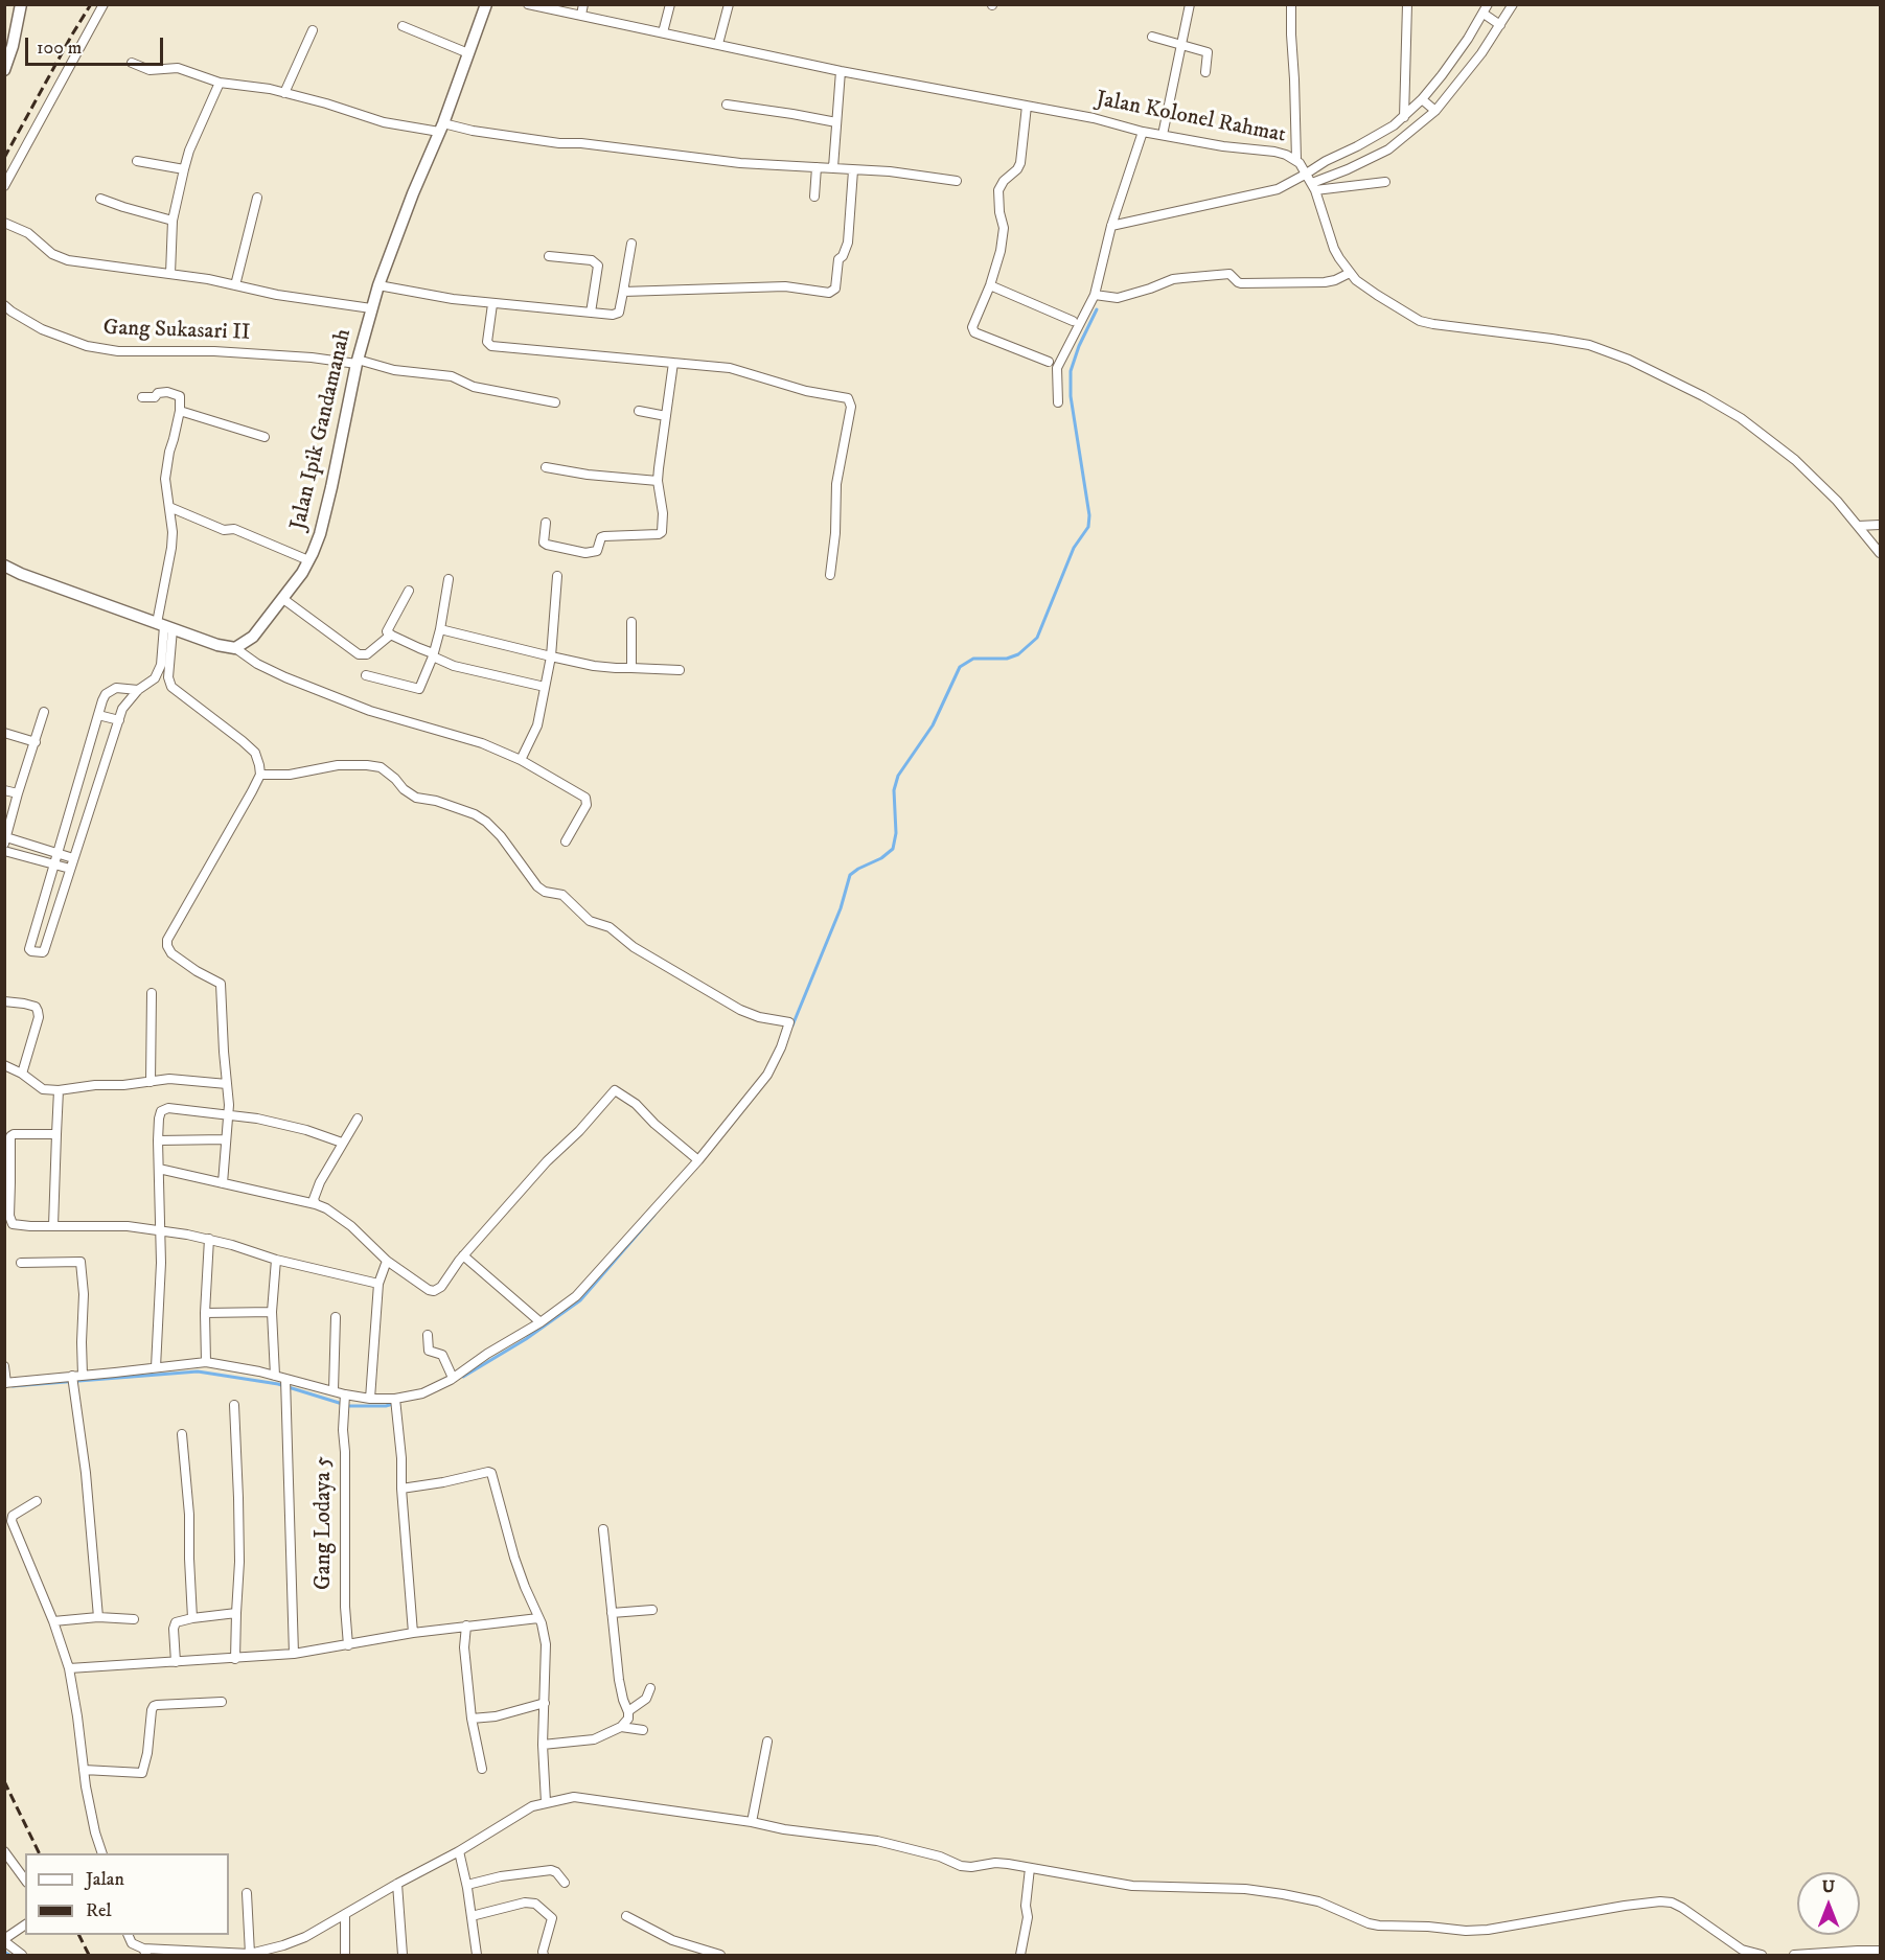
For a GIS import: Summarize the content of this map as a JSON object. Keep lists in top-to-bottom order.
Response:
{
  "streets": {
    "street": [
      "Jalan Kolonel Rahmat",
      "Gang Sukasari II",
      "Jalan Ipik Gandamanah",
      "Gang Lodaya 5"
    ]
  },
  "crossings": [
    ["Gang Sukasari II", "Jalan Ipik Gandamanah"]
  ],
  "legend": ["Jalan", "Rel"],
  "scale_bar": "100 m",
  "north": "top"
}
